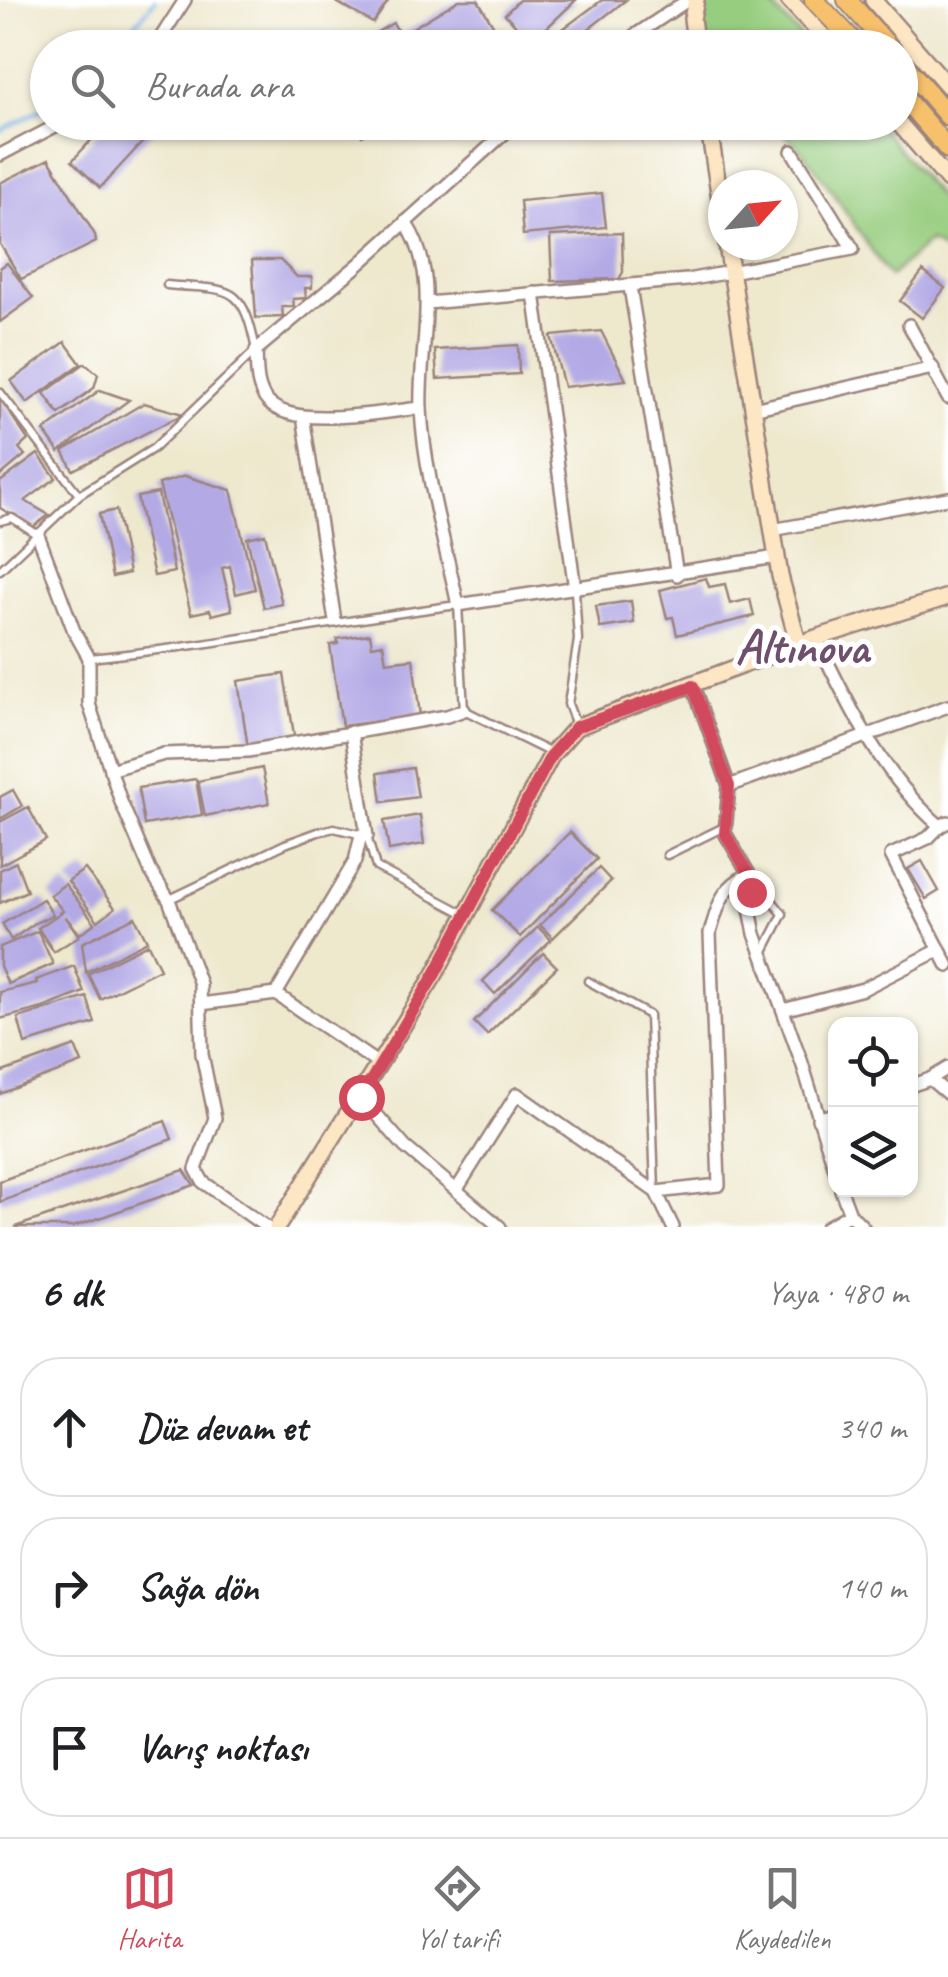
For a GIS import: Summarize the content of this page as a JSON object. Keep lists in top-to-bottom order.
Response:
{
  "districts": ["Altınova"],
  "north": "top right",
  "page": {
    "search": "Burada ara",
    "heading": ["6 dk", "Yaya · 480 m"],
    "list": [
      ["Düz devam et", "340 m"],
      ["Sağa dön", "140 m"],
      "Varış noktası"
    ],
    "nav": ["Harita", "Yol tarifi", "Kaydedilen"]
  }
}
